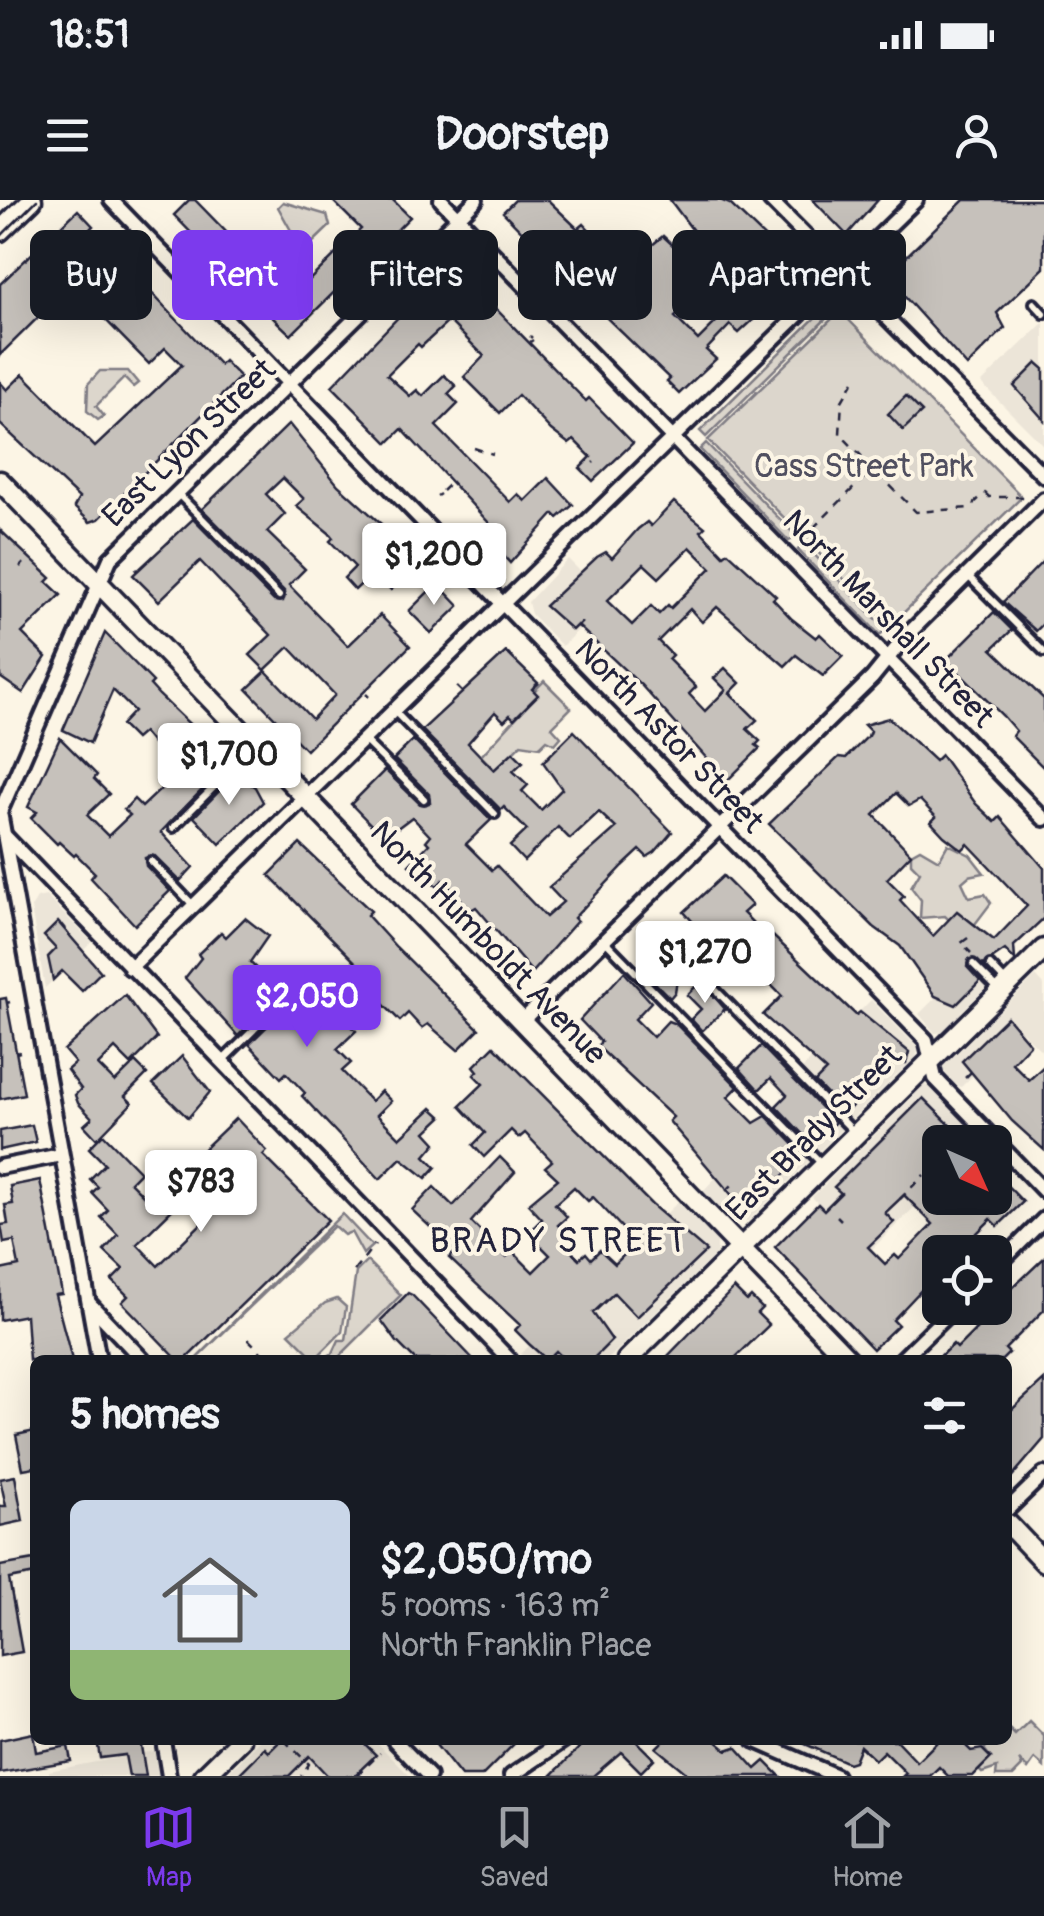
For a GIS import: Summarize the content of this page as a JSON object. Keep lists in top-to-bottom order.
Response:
{
  "streets": {
    "street": [
      "East Lyon Street",
      "North Marshall Street",
      "North Astor Street",
      "North Humboldt Avenue",
      "East Brady Street"
    ]
  },
  "crossings": [
    ["East Lyon Street", "North Marshall Street"],
    ["East Lyon Street", "North Astor Street"],
    ["East Lyon Street", "North Humboldt Avenue"],
    ["North Astor Street", "East Brady Street"],
    ["North Humboldt Avenue", "East Brady Street"]
  ],
  "districts": ["BRADY STREET"],
  "parks": ["Cass Street Park"],
  "north": "bottom right",
  "page": {
    "status": "18:51",
    "header": "Doorstep",
    "chip": [
      "Buy",
      "Rent",
      "Filters",
      "New",
      "Apartment"
    ],
    "price": [
      "$1,200",
      "$1,700",
      "$1,270",
      "$2,050",
      "$783"
    ],
    "heading": "5 homes",
    "list": [
      {
        "name": "$2,050/mo",
        "note": "5 rooms · 163 m² · North Franklin Place"
      }
    ],
    "tabs": ["Map", "Saved", "Home"]
  }
}
